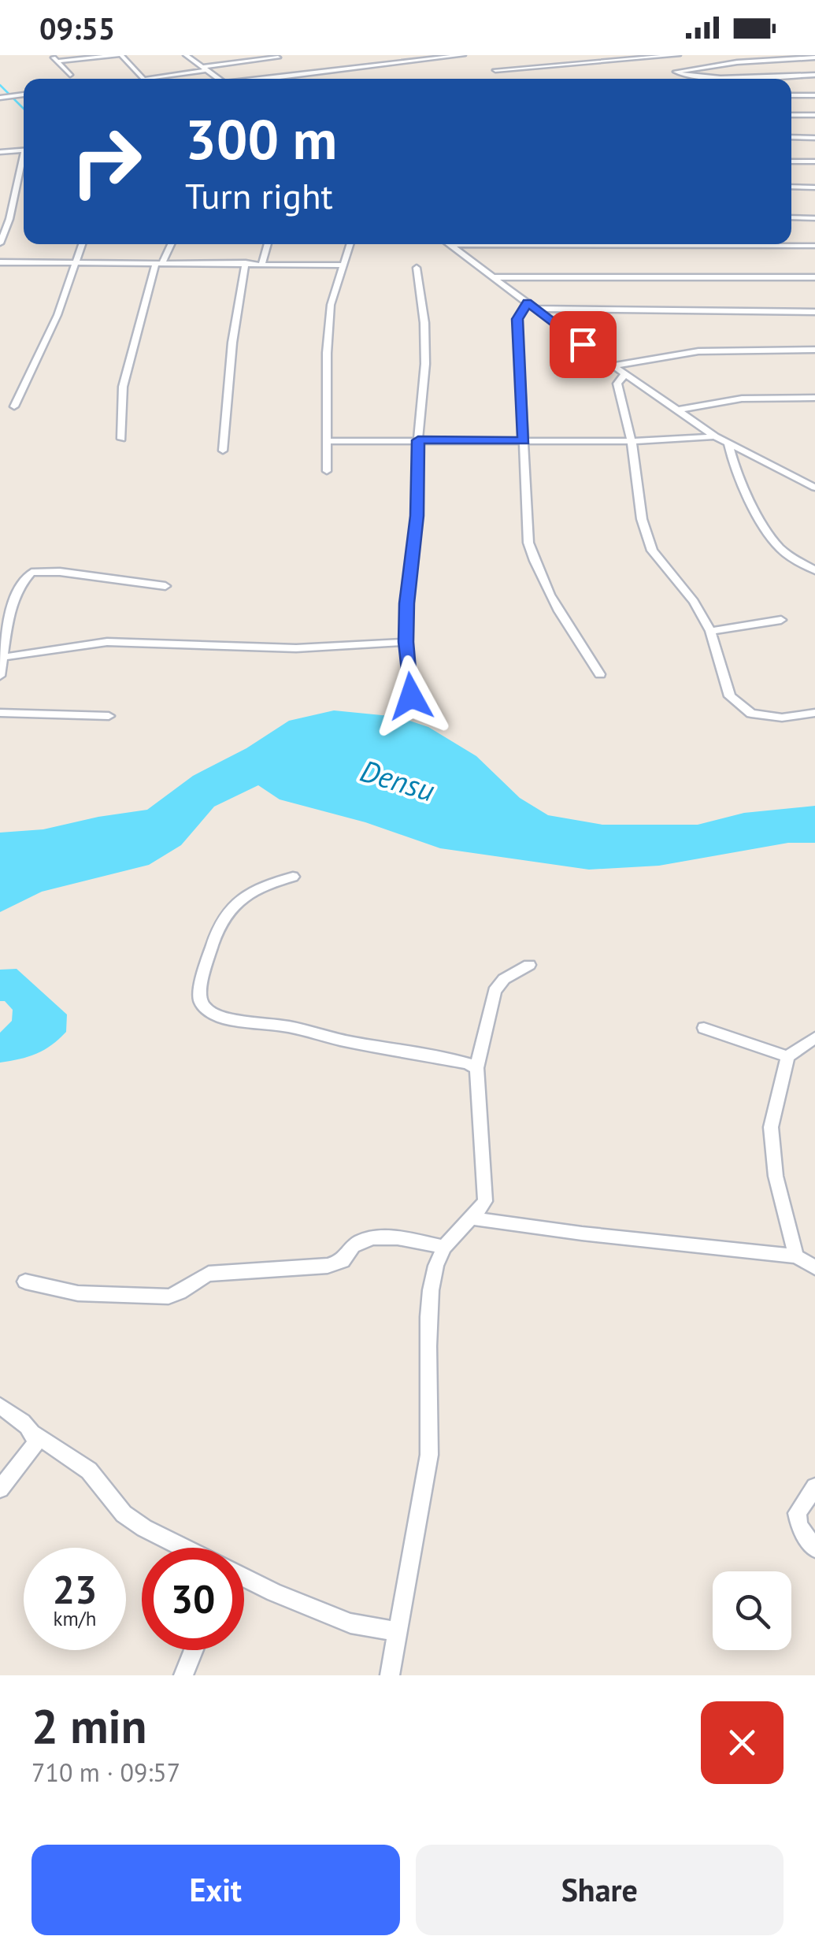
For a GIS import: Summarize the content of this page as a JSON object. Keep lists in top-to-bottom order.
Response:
{
  "water": ["Densu"],
  "page": {
    "status": "09:55",
    "turn": ["300 m", "Turn right"],
    "speed": "23 km/h",
    "limit": "30",
    "heading": ["2 min", "710 m · 09:57"],
    "buttons": ["Exit", "Share"]
  }
}
